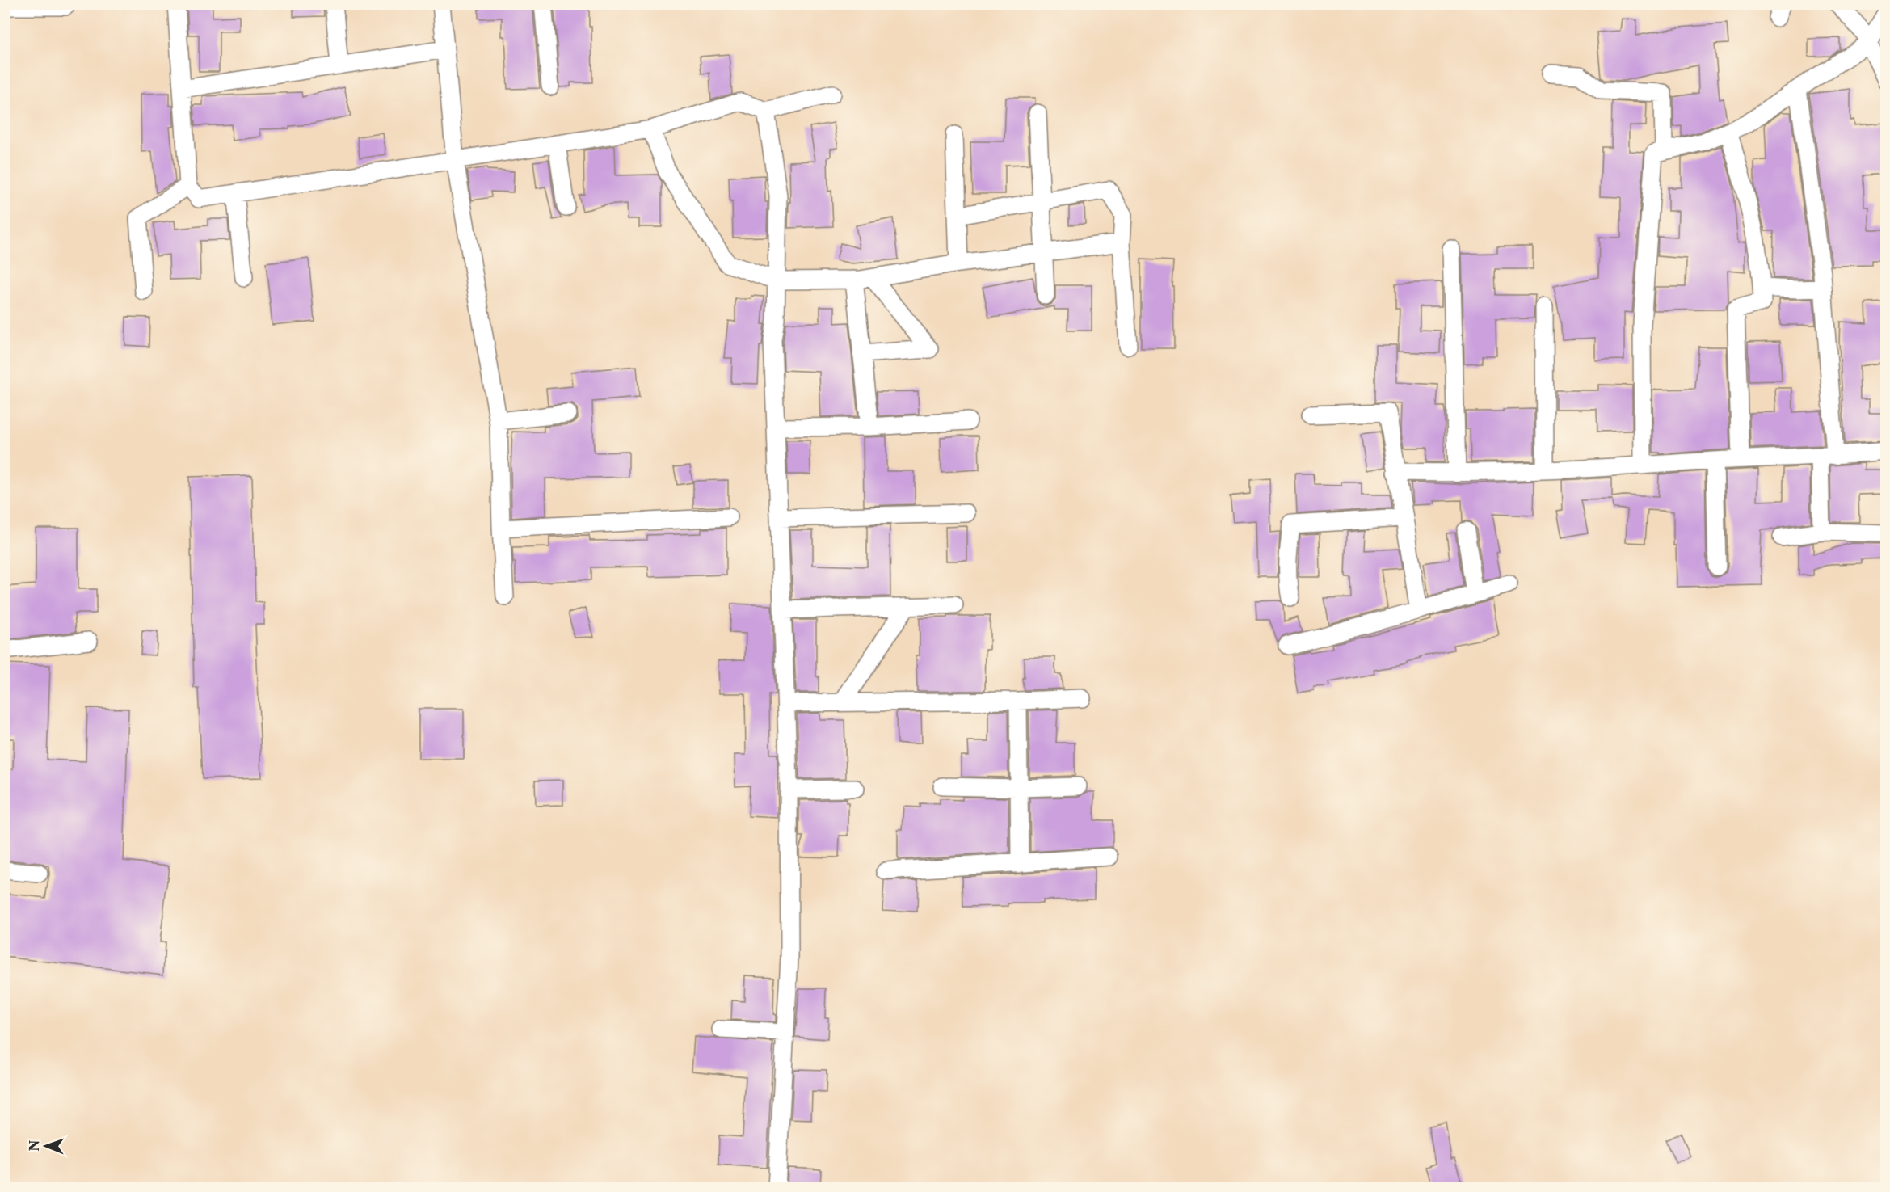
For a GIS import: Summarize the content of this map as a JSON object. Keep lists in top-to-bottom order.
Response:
{
  "north": "left"
}
